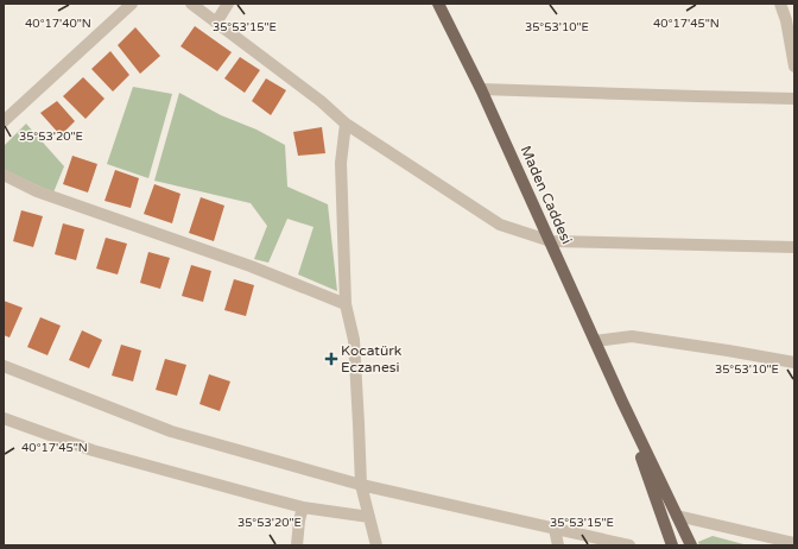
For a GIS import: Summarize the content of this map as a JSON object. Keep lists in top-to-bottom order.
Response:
{
  "streets": {
    "main road": ["Maden Caddesi"]
  },
  "places": {
    "health": ["Kocatürk Eczanesi"]
  },
  "coordinates": [
    "40°17'40\"N",
    "40°17'45\"N",
    "35°53'15\"E",
    "35°53'10\"E",
    "35°53'20\"E"
  ]
}
